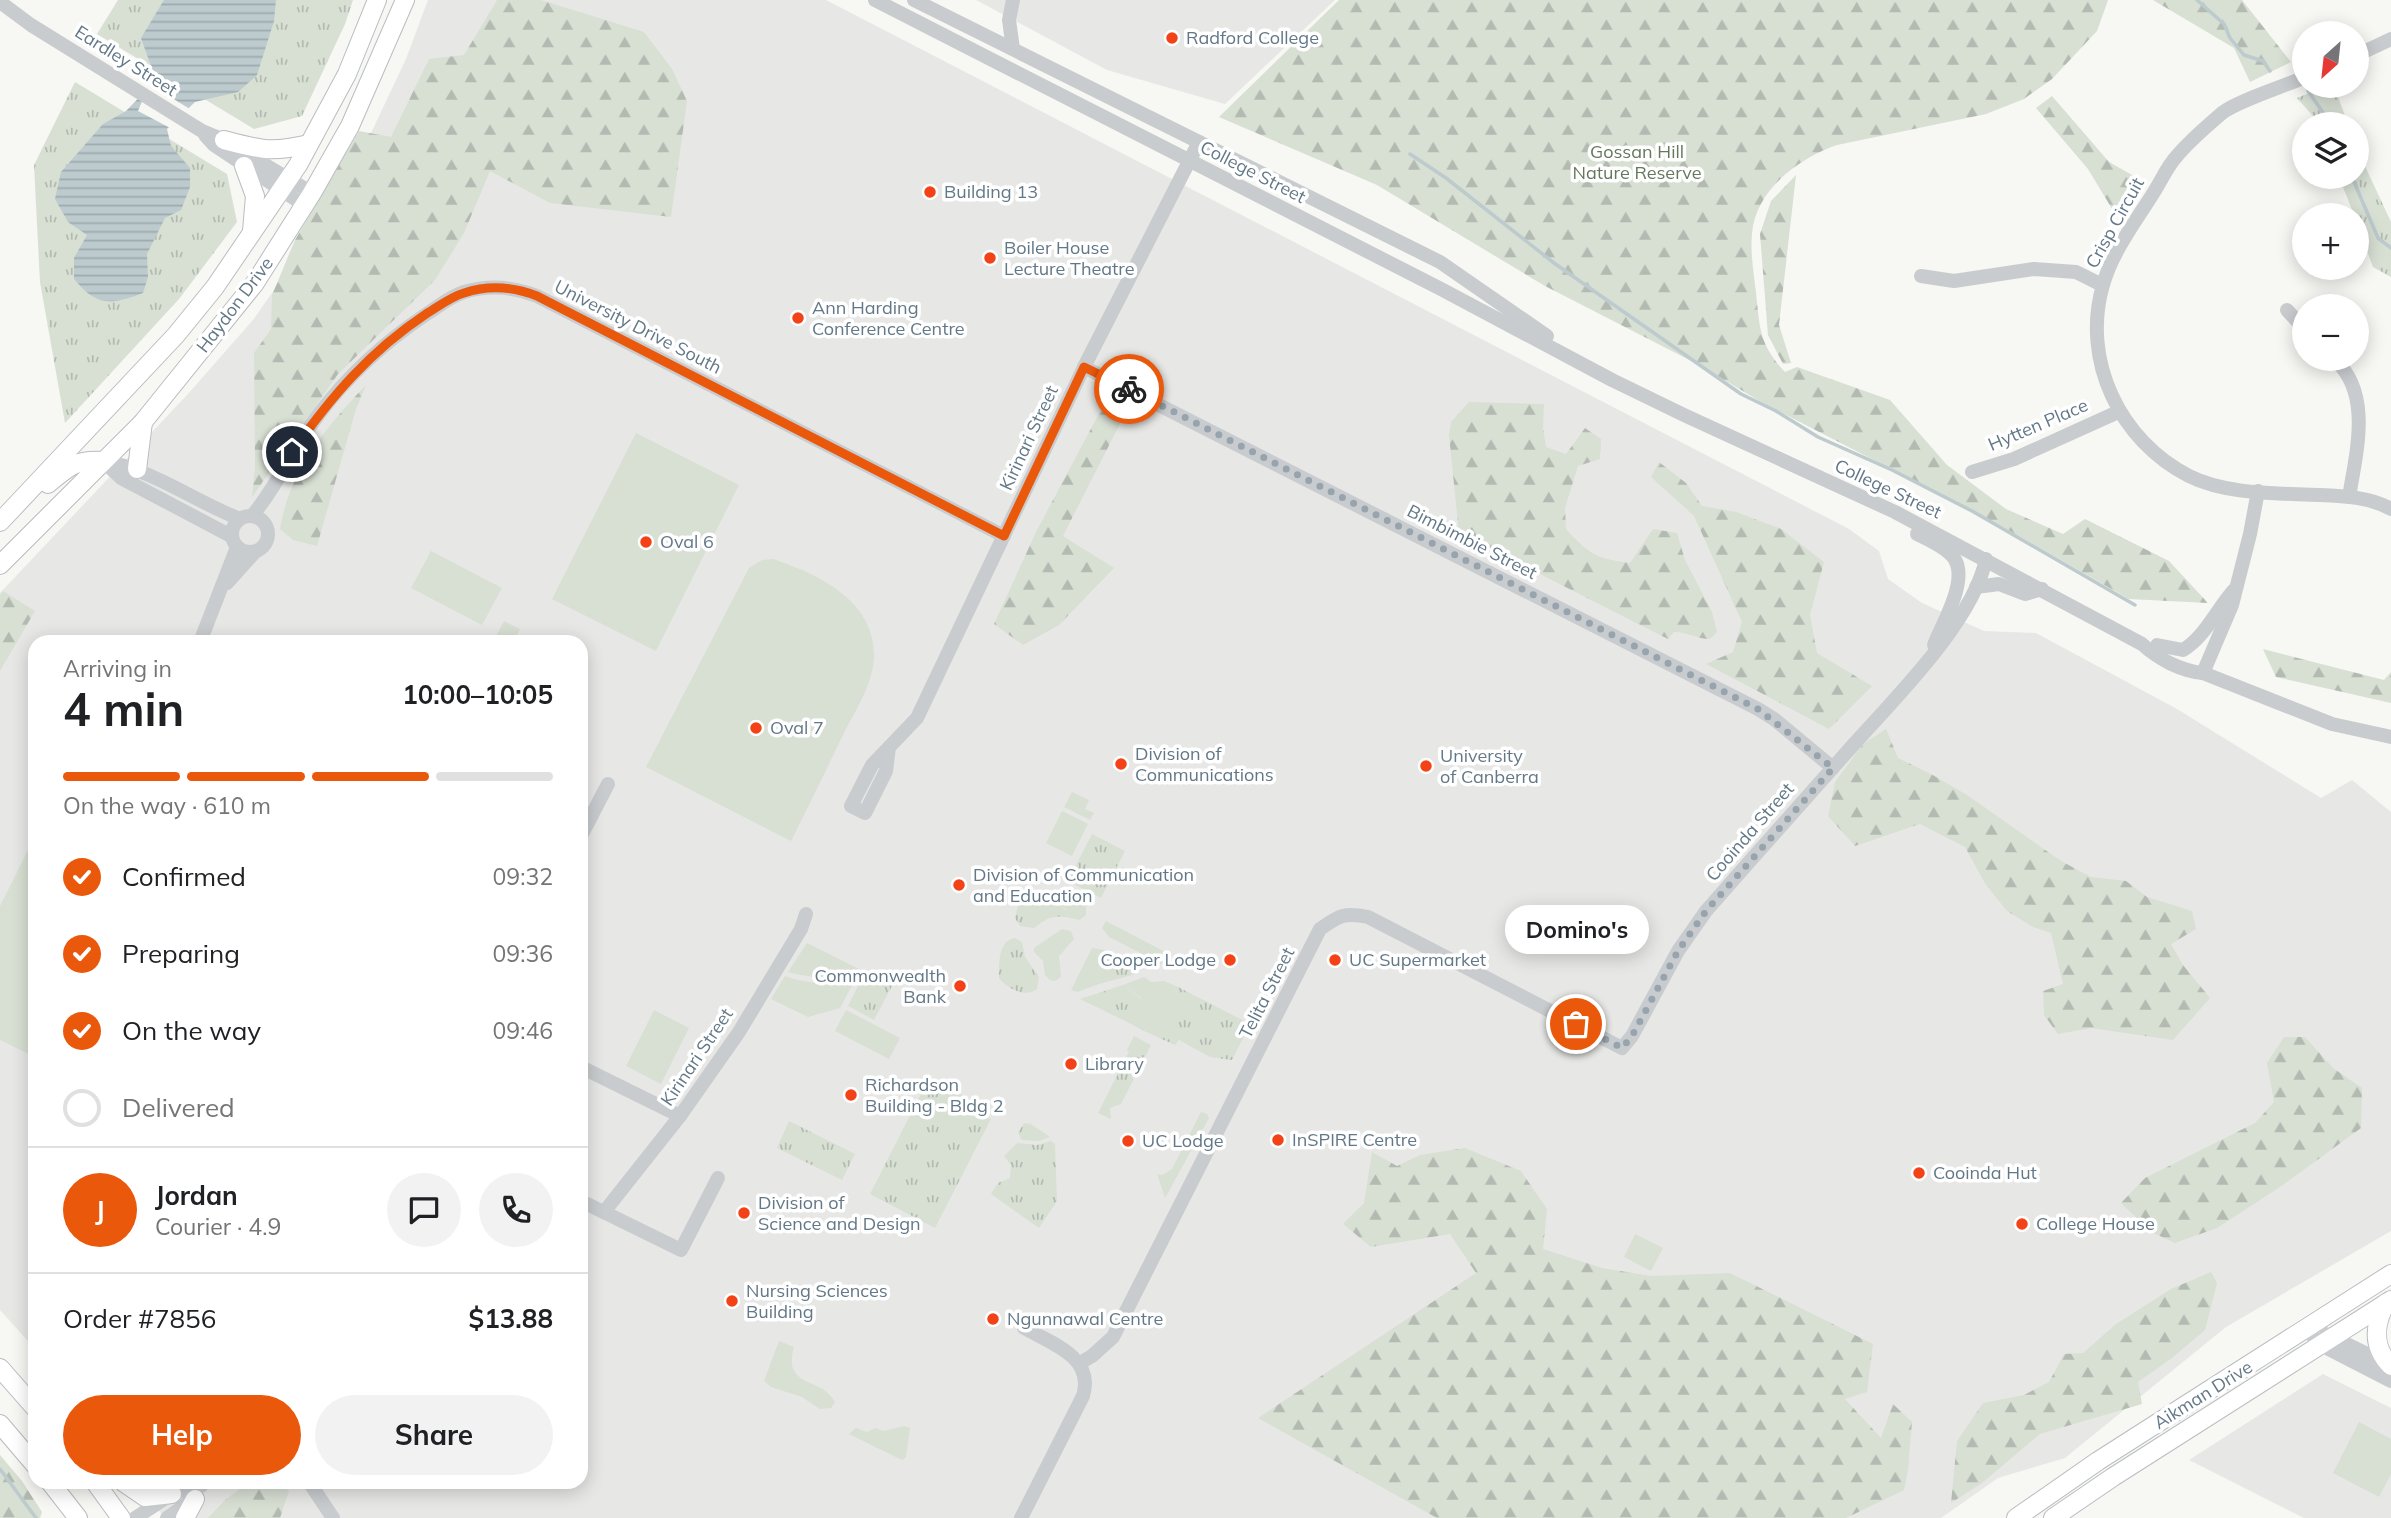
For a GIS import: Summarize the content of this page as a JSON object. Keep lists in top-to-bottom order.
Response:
{
  "streets": {
    "main road": ["Haydon Drive", "Aikman Drive"],
    "street": [
      "Eardley Street",
      "College Street",
      "Crisp Circuit",
      "University Drive South",
      "Hytten Place",
      "Kirinari Street",
      "Bimbimbie Street",
      "Cooinda Street",
      "Telita Street"
    ]
  },
  "crossings": [
    ["Eardley Street", "Haydon Drive"],
    ["College Street", "Kirinari Street"],
    ["College Street", "Cooinda Street"],
    ["Crisp Circuit", "Hytten Place"],
    ["University Drive South", "Kirinari Street"],
    ["Kirinari Street", "Bimbimbie Street"],
    ["Bimbimbie Street", "Cooinda Street"],
    ["Cooinda Street", "Telita Street"]
  ],
  "parks": ["Gossan Hill Nature Reserve"],
  "places": [
    "Radford College",
    "Building 13",
    "Boiler House Lecture Theatre",
    "Ann Harding Conference Centre",
    "Oval 6",
    "Oval 7",
    "Division of Communications",
    "University of Canberra",
    "Division of Communication and Education",
    "Cooper Lodge",
    "UC Supermarket",
    "Commonwealth Bank",
    "Domino's",
    "Library",
    "Richardson Building - Bldg 2",
    "InSPIRE Centre",
    "UC Lodge",
    "Cooinda Hut",
    "Division of Science and Design",
    "College House",
    "Nursing Sciences Building",
    "Ngunnawal Centre"
  ],
  "north": "bottom left",
  "page": {
    "map_buttons": ["+", "−"],
    "heading": ["4 min", "Arriving in", "10:00–10:05"],
    "panel": [
      "Jordan",
      "Courier · 4.9",
      "Order #7856",
      "$13.88"
    ],
    "bar": "On the way · 610 m",
    "list": [
      ["Confirmed", "09:32"],
      ["Preparing", "09:36"],
      ["On the way", "09:46"],
      "Delivered"
    ],
    "bubble": "Domino's",
    "round": "J",
    "buttons": ["Help", "Share"]
  }
}
